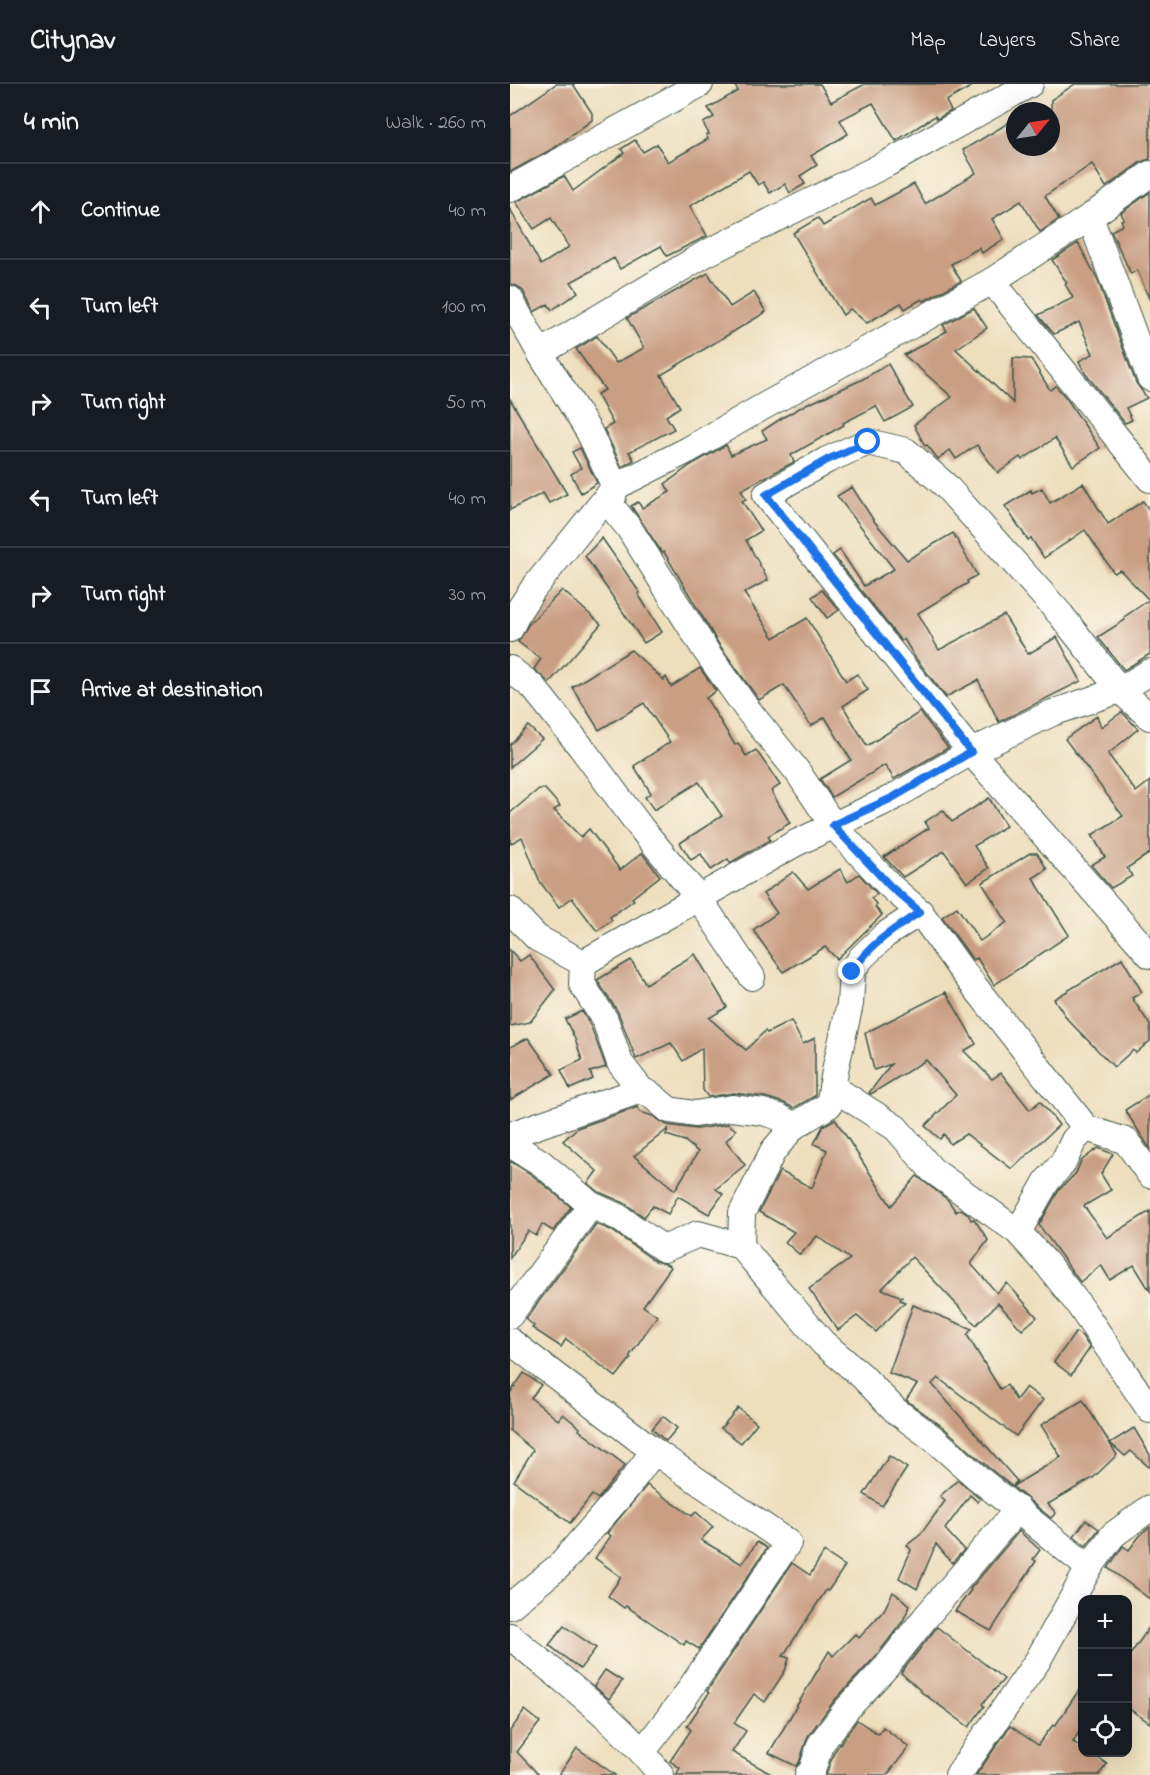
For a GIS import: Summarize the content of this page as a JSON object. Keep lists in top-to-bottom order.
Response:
{
  "north": "top right",
  "page": {
    "header": "Citynav",
    "nav": ["Map", "Layers", "Share"],
    "heading": ["4 min", "Walk · 260 m"],
    "list": [
      ["Continue", "40 m"],
      ["Turn left", "100 m"],
      ["Turn right", "50 m"],
      ["Turn left", "40 m"],
      ["Turn right", "30 m"],
      "Arrive at destination"
    ],
    "map_buttons": ["+", "−"]
  }
}
